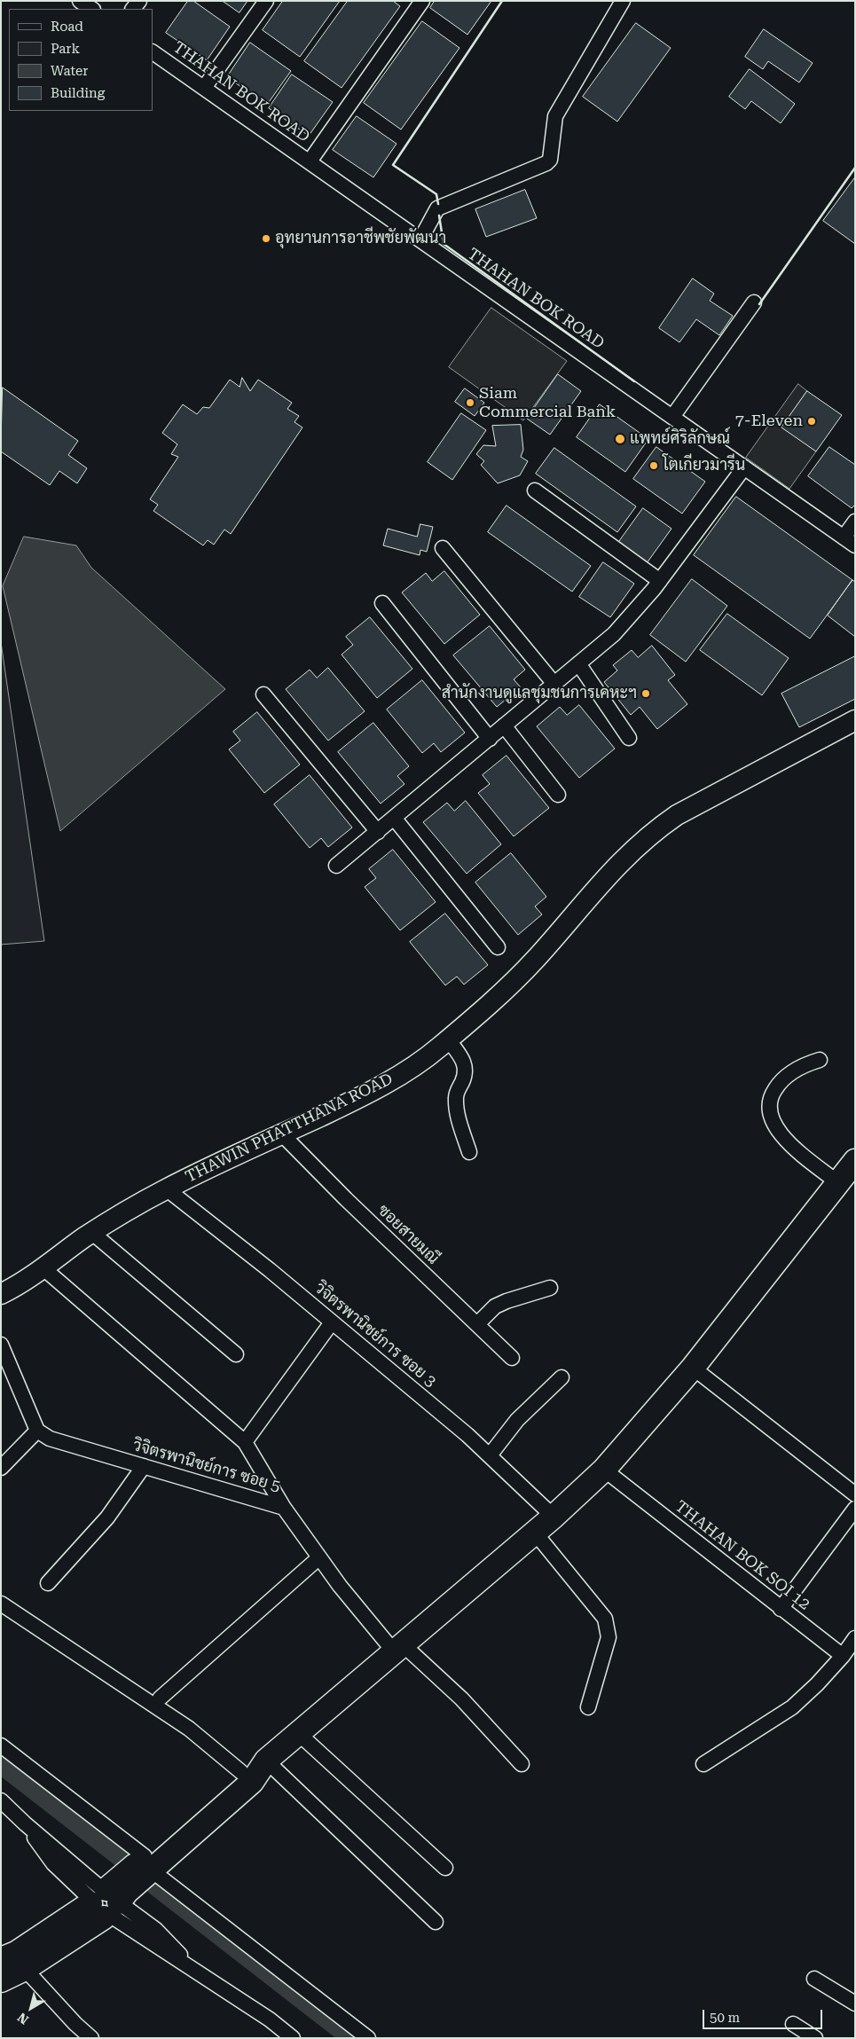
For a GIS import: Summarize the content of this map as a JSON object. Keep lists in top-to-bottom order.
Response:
{
  "streets": {
    "street": [
      "THAHAN BOK ROAD",
      "THAWIN PHATTHANA ROAD",
      "ซอยสายมณี",
      "วิจิตรพานิชย์การ ซอย 3",
      "วิจิตรพานิชย์การ ซอย 5",
      "THAHAN BOK SOI 12"
    ]
  },
  "crossings": [
    ["THAWIN PHATTHANA ROAD", "ซอยสายมณี"],
    ["THAWIN PHATTHANA ROAD", "วิจิตรพานิชย์การ ซอย 3"]
  ],
  "places": [
    "อุทยานการอาชีพชัยพัฒนา",
    "Siam Commercial Bank",
    "7-Eleven",
    "แพทย์ศิริลักษณ์",
    "โตเกียวมารีน",
    "สำนักงานดูแลชุมชนการเคหะฯ"
  ],
  "legend": [
    "Road",
    "Park",
    "Water",
    "Building"
  ],
  "scale_bar": "50 m",
  "north": "bottom left"
}
